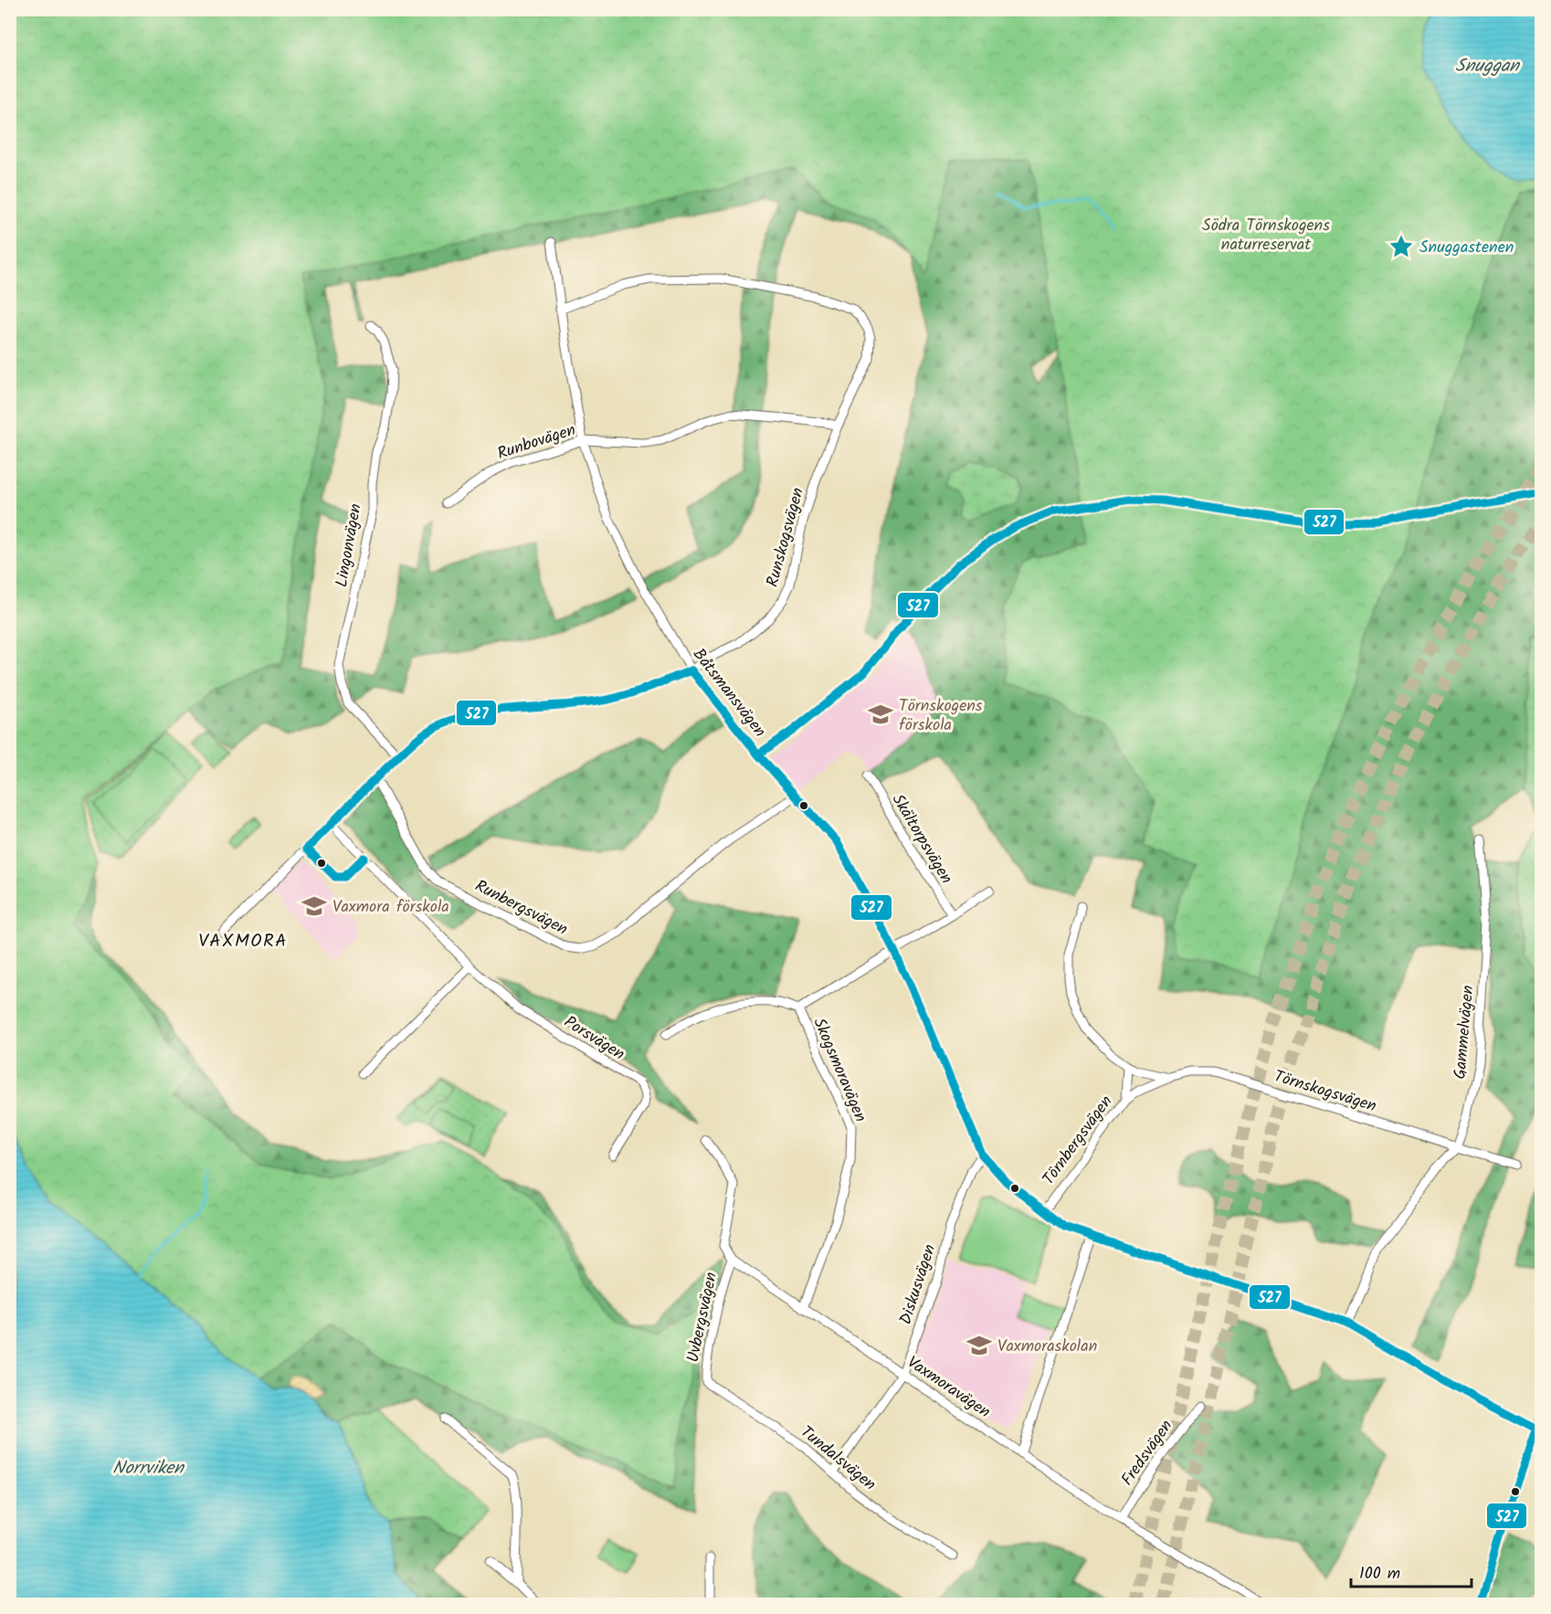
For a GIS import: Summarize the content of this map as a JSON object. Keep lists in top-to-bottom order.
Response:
{
  "streets": {
    "street": [
      "Runbovägen",
      "Runskogsvägen",
      "Lingonvägen",
      "Båtsmansvägen",
      "Skältorpsvägen",
      "Runbergsvägen",
      "Gammelvägen",
      "Porsvägen",
      "Skogsmoravägen",
      "Törnskogsvägen",
      "Törnbergsvägen",
      "Diskusvägen",
      "Uvbergsvägen",
      "Vaxmoravägen",
      "Fredsvägen",
      "Tundalsvägen"
    ]
  },
  "crossings": [
    ["Runbovägen", "Runskogsvägen"],
    ["Runbovägen", "Båtsmansvägen"],
    ["Runskogsvägen", "Lingonvägen"],
    ["Runskogsvägen", "Båtsmansvägen"],
    ["Runskogsvägen", "Runbergsvägen"],
    ["Runskogsvägen", "Porsvägen"],
    ["Båtsmansvägen", "Runbergsvägen"],
    ["Båtsmansvägen", "Gammelvägen"],
    ["Båtsmansvägen", "Törnbergsvägen"],
    ["Båtsmansvägen", "Diskusvägen"],
    ["Gammelvägen", "Törnskogsvägen"],
    ["Skogsmoravägen", "Vaxmoravägen"],
    ["Törnskogsvägen", "Törnbergsvägen"],
    ["Diskusvägen", "Vaxmoravägen"],
    ["Diskusvägen", "Tundalsvägen"],
    ["Uvbergsvägen", "Vaxmoravägen"],
    ["Uvbergsvägen", "Tundalsvägen"],
    ["Vaxmoravägen", "Fredsvägen"]
  ],
  "districts": ["VAXMORA"],
  "water": ["Snuggan", "Norrviken"],
  "parks": ["Södra Törnskogens naturreservat"],
  "places": {
    "place": ["Snuggastenen"],
    "school or university": ["Törnskogens förskola", "Vaxmora förskola", "Vaxmoraskolan"]
  },
  "lines": ["transit line 527"],
  "scale_bar": "100 m"
}
